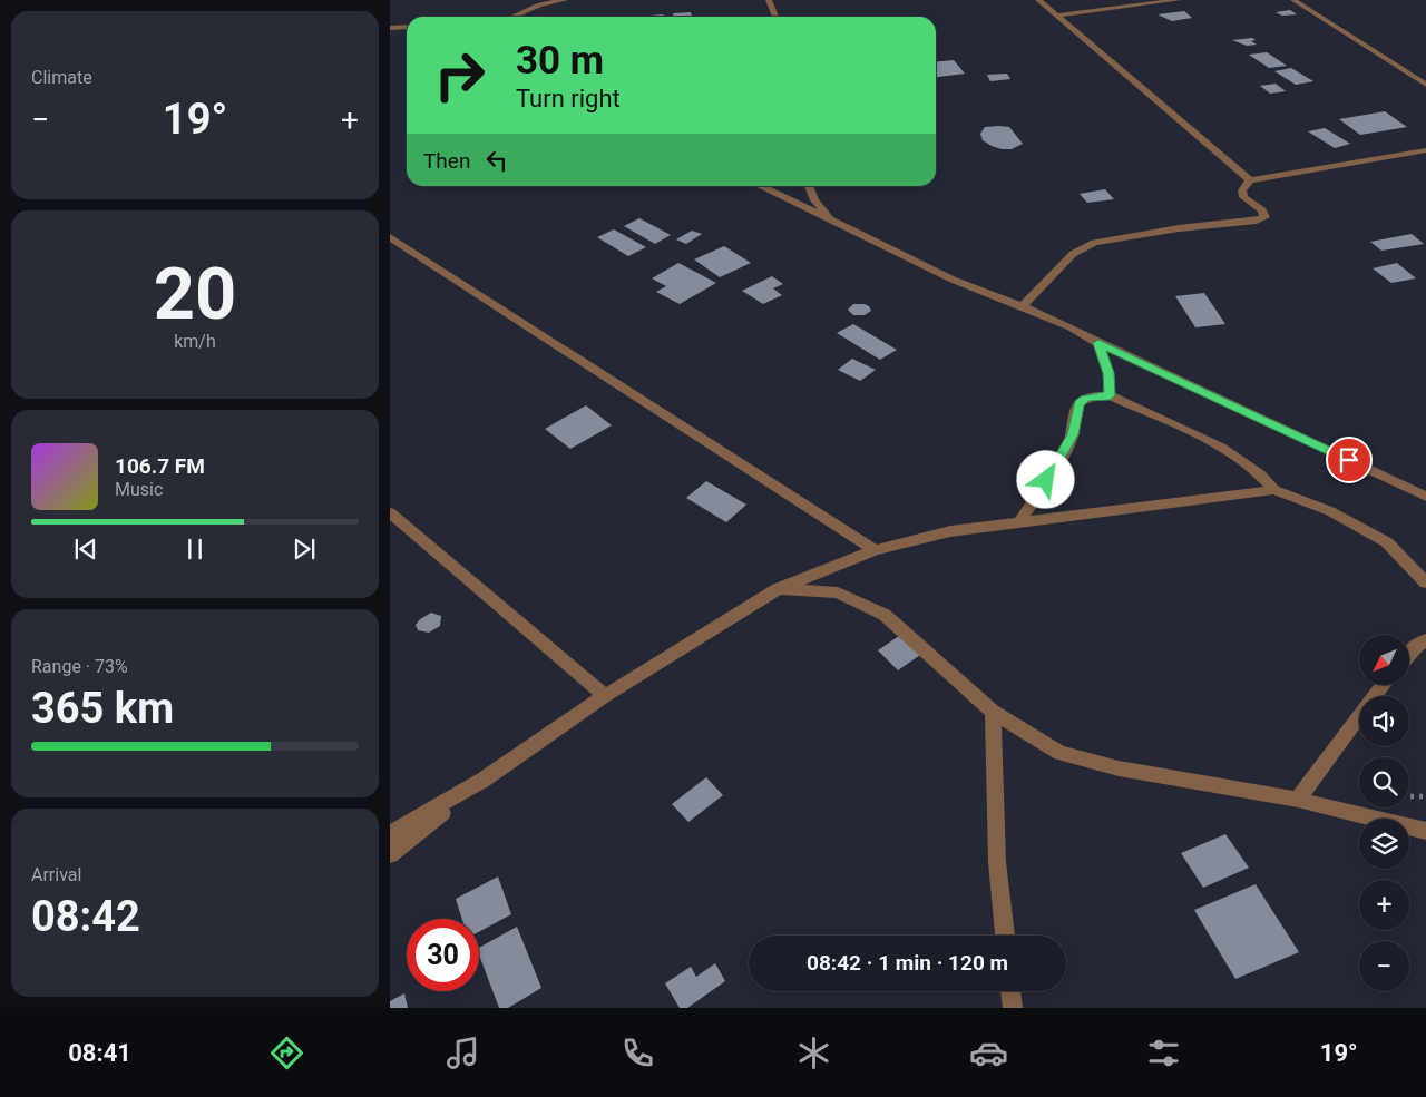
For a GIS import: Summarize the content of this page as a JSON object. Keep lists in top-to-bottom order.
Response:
{
  "north": "bottom left",
  "page": {
    "tile": [
      "Climate",
      ["20", "km/h"],
      ["Range · 73%", "365 km"],
      ["Arrival", "08:42"]
    ],
    "turn": ["30 m", "Turn right"],
    "heat": ["−", "19°", "+"],
    "then": "Then",
    "song": ["106.7 FM", "Music"],
    "map_buttons": ["+", "−"],
    "limit": "30",
    "trip": "08:42 · 1 min · 120 m",
    "tabs": ["08:41", "19°"]
  }
}
